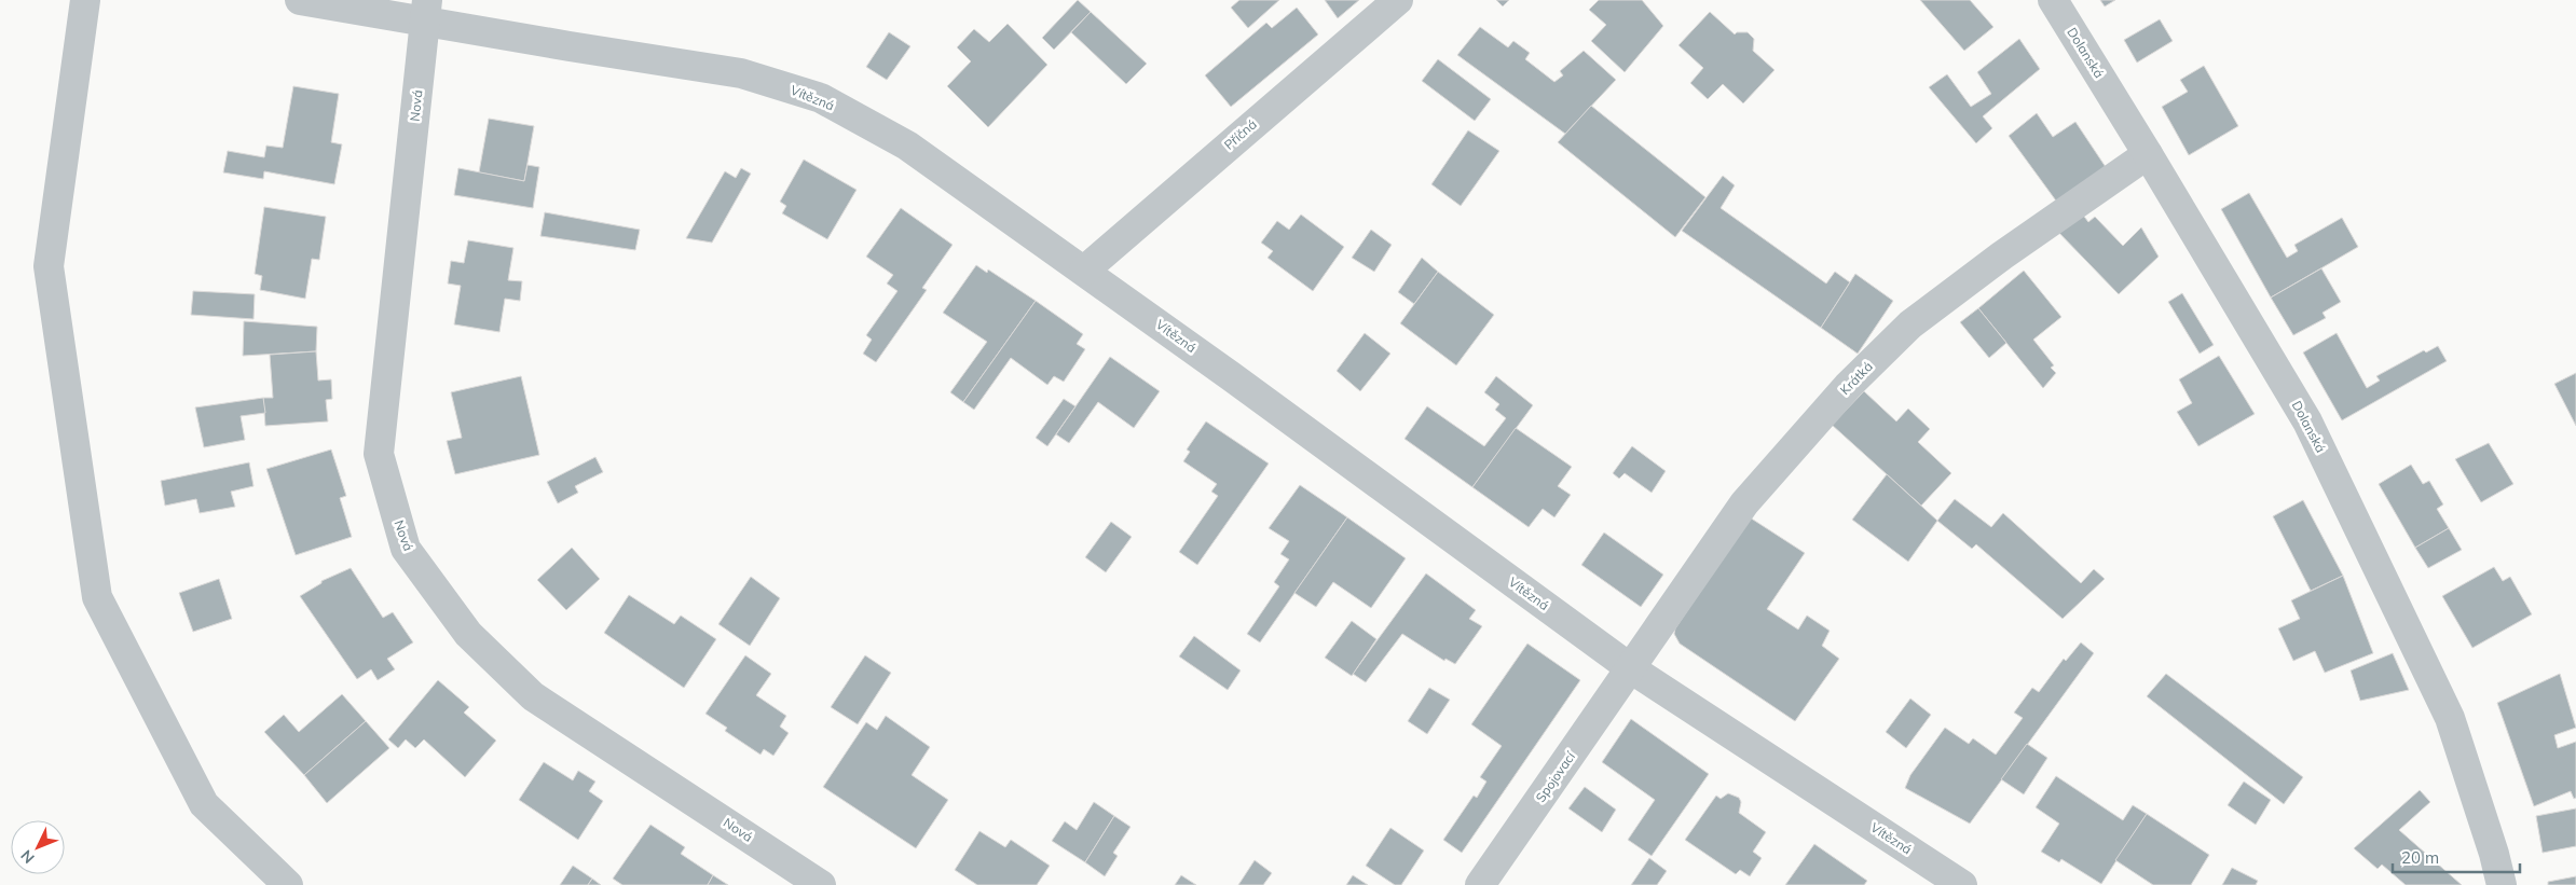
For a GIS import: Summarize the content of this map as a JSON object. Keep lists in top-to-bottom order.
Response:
{
  "streets": {
    "street": [
      "Dolanská",
      "Vítězná",
      "Nová",
      "Příčná",
      "Krátká",
      "Spojovací"
    ]
  },
  "crossings": [
    ["Dolanská", "Krátká"],
    ["Vítězná", "Nová"],
    ["Vítězná", "Příčná"],
    ["Vítězná", "Krátká"],
    ["Vítězná", "Spojovací"],
    ["Krátká", "Spojovací"]
  ],
  "scale_bar": "20 m",
  "north": "bottom left"
}
